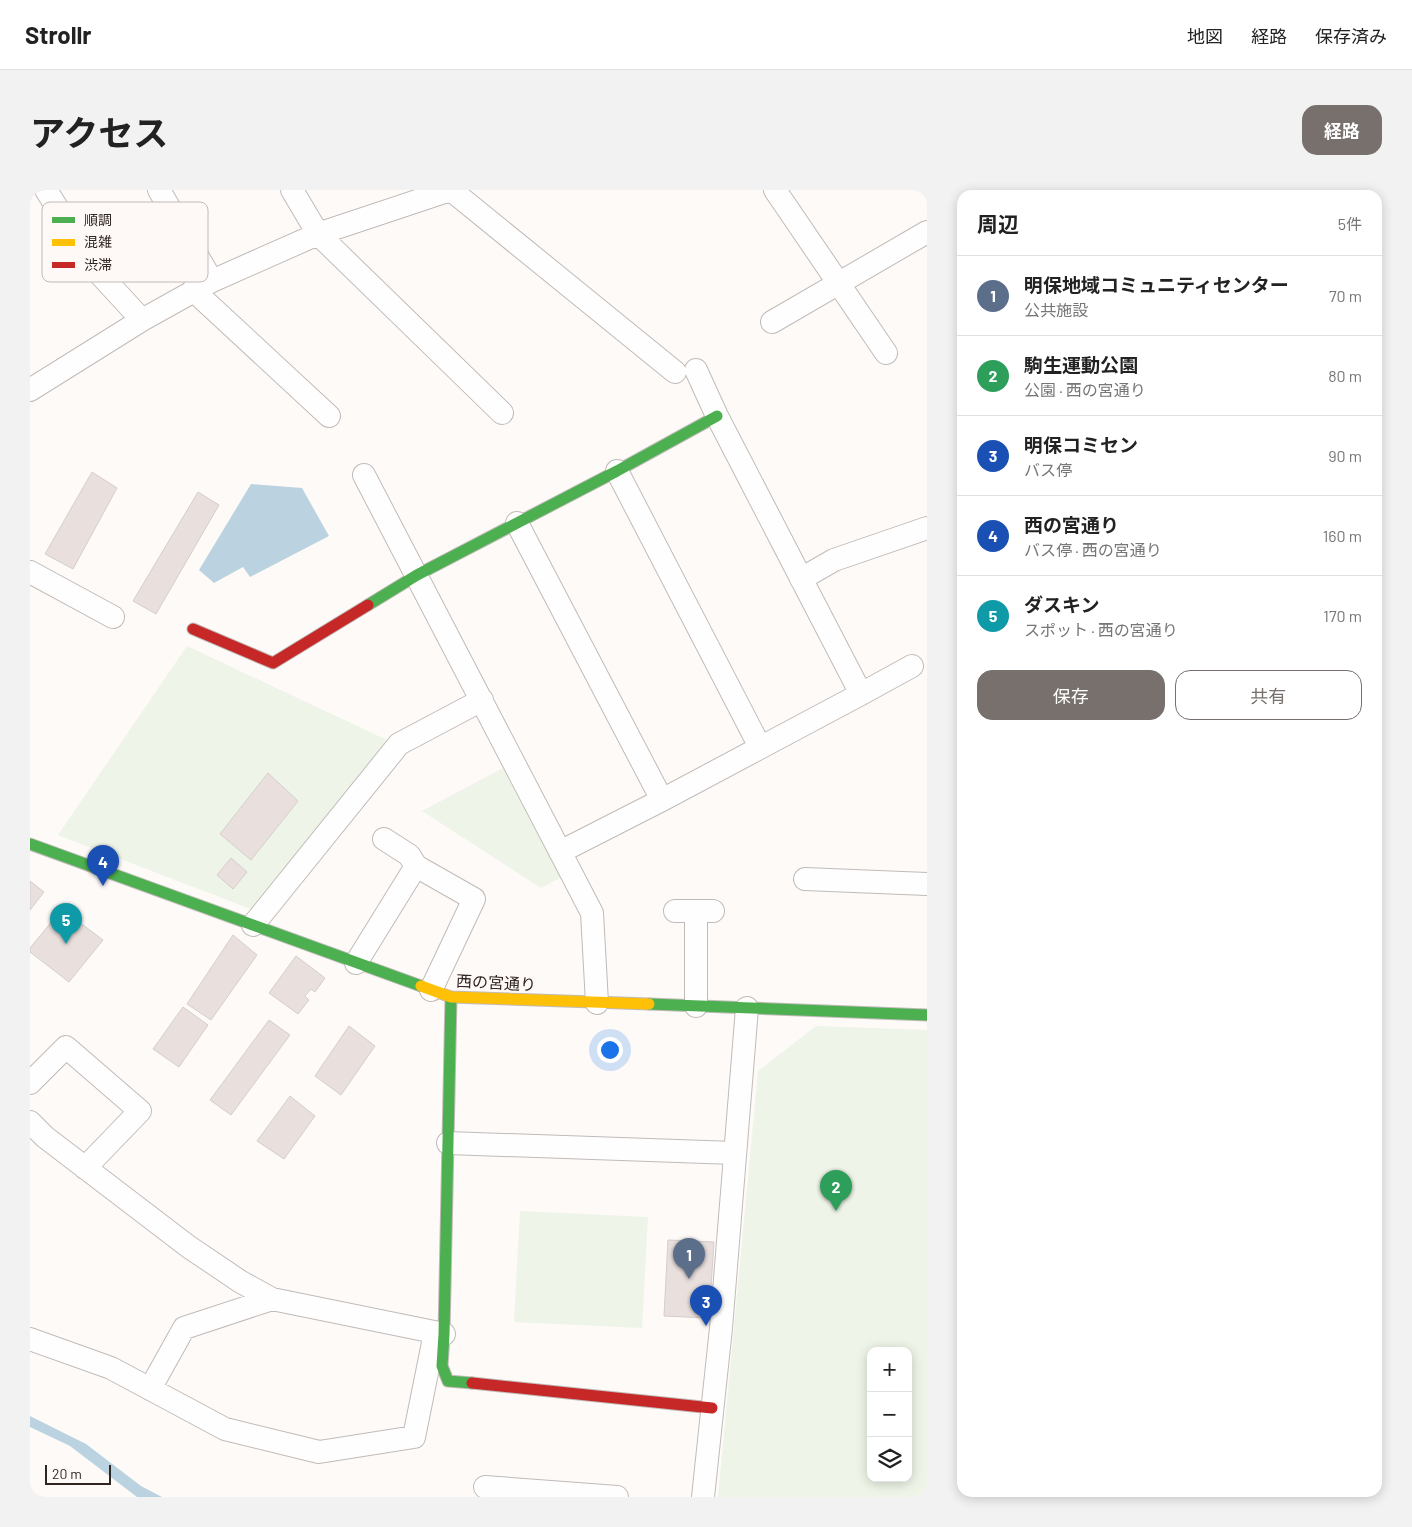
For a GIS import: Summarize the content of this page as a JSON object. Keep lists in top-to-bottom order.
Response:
{
  "streets": {
    "street": ["西の宮通り"]
  },
  "legend": ["順調", "混雑", "渋滞"],
  "scale_bar": "20 m",
  "page": {
    "header": "Strollr",
    "nav": ["地図", "経路", "保存済み"],
    "title": "アクセス",
    "buttons": [
      "経路",
      ["保存", "共有"]
    ],
    "heading": ["周辺", "5件"],
    "list": [
      {
        "mark": "1",
        "name": "明保地域コミュニティセンター",
        "note": "公共施設",
        "value": "70 m"
      },
      {
        "mark": "2",
        "name": "駒生運動公園",
        "note": "公園 · 西の宮通り",
        "value": "80 m"
      },
      {
        "mark": "3",
        "name": "明保コミセン",
        "note": "バス停",
        "value": "90 m"
      },
      {
        "mark": "4",
        "name": "西の宮通り",
        "note": "バス停 · 西の宮通り",
        "value": "160 m"
      },
      {
        "mark": "5",
        "name": "ダスキン",
        "note": "スポット · 西の宮通り",
        "value": "170 m"
      }
    ],
    "pins": [
      "4",
      "5",
      "2",
      "1",
      "3"
    ],
    "map_buttons": ["+", "−"],
    "scale": "20 m"
  }
}
